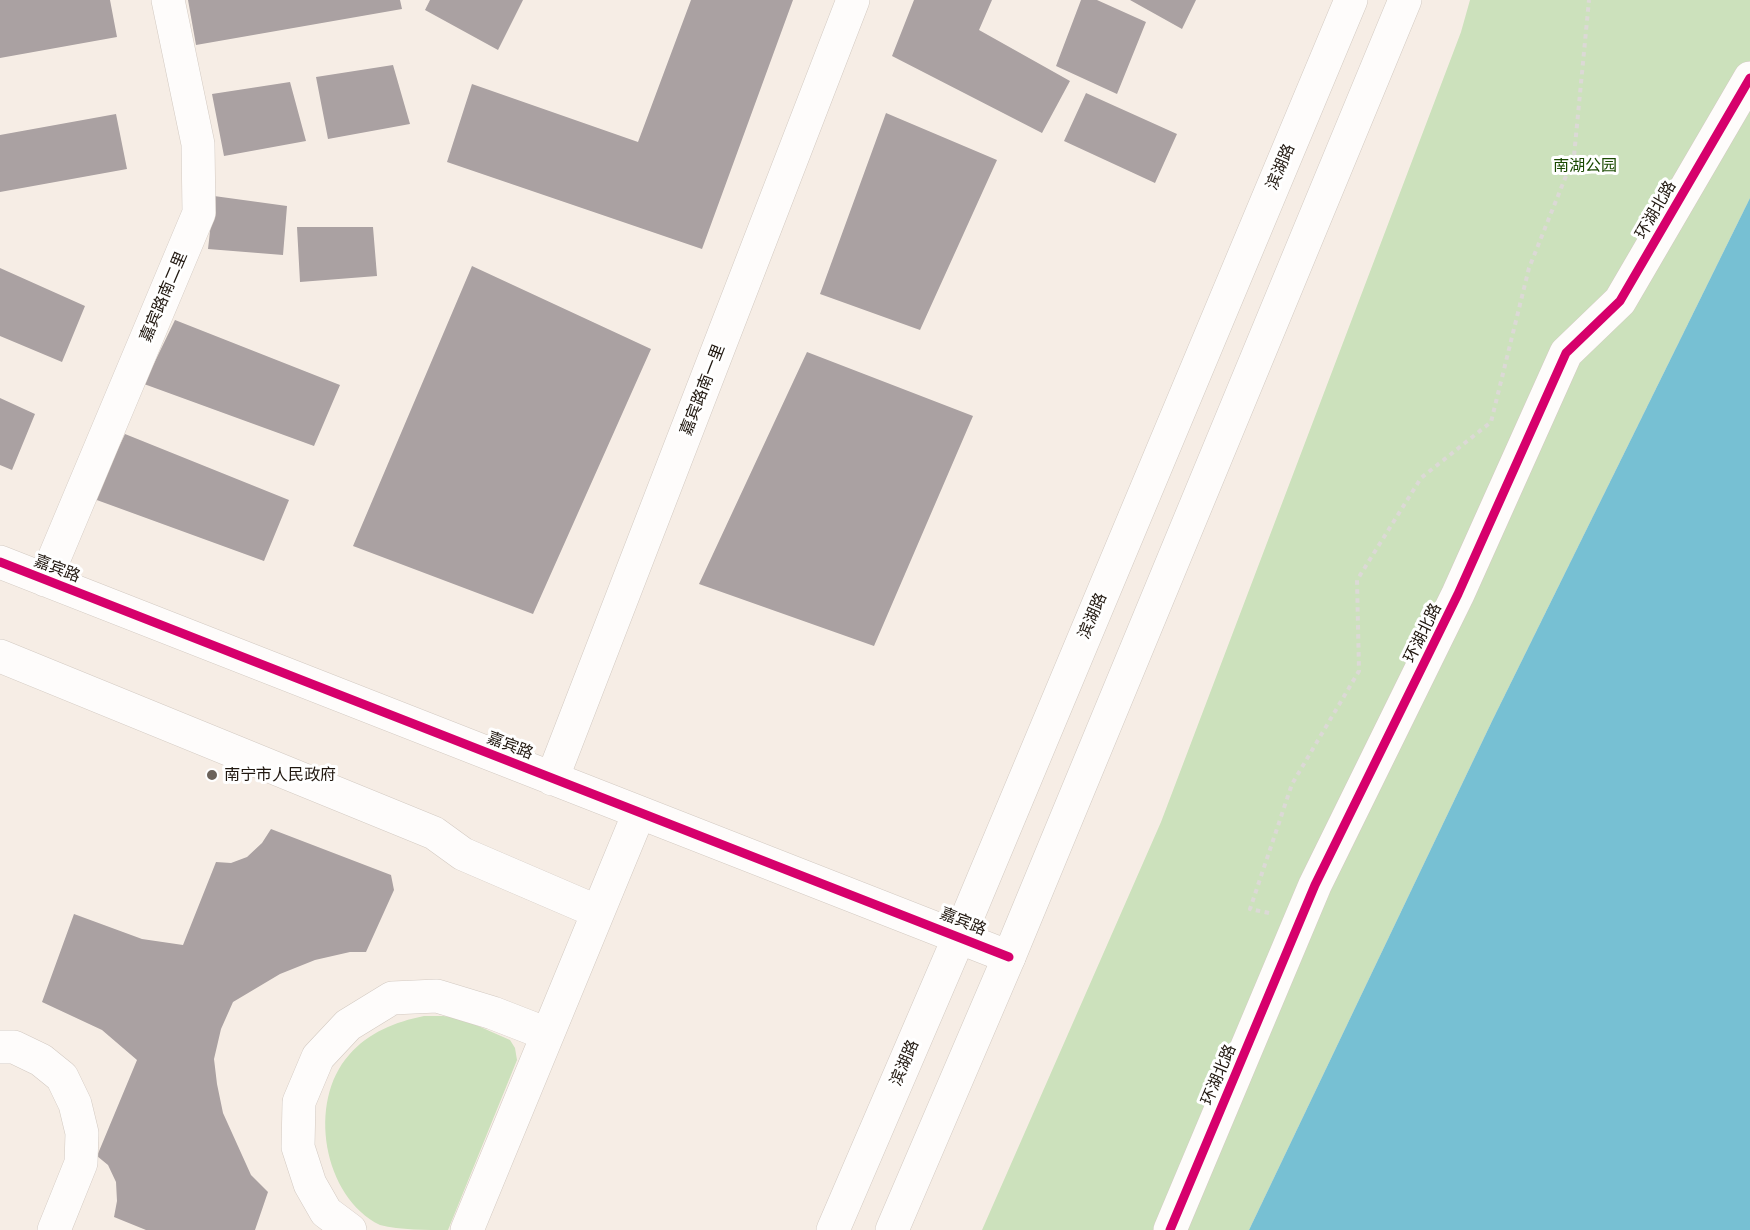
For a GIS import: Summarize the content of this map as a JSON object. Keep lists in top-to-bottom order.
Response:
{
  "streets": {
    "street": [
      "滨湖路",
      "环湖北路",
      "嘉宾路南二里",
      "嘉宾路南一里",
      "嘉宾路"
    ]
  },
  "crossings": [
    ["滨湖路", "嘉宾路"],
    ["嘉宾路南二里", "嘉宾路"],
    ["嘉宾路南一里", "嘉宾路"]
  ],
  "parks": ["南湖公园"],
  "places": ["南宁市人民政府"]
}
